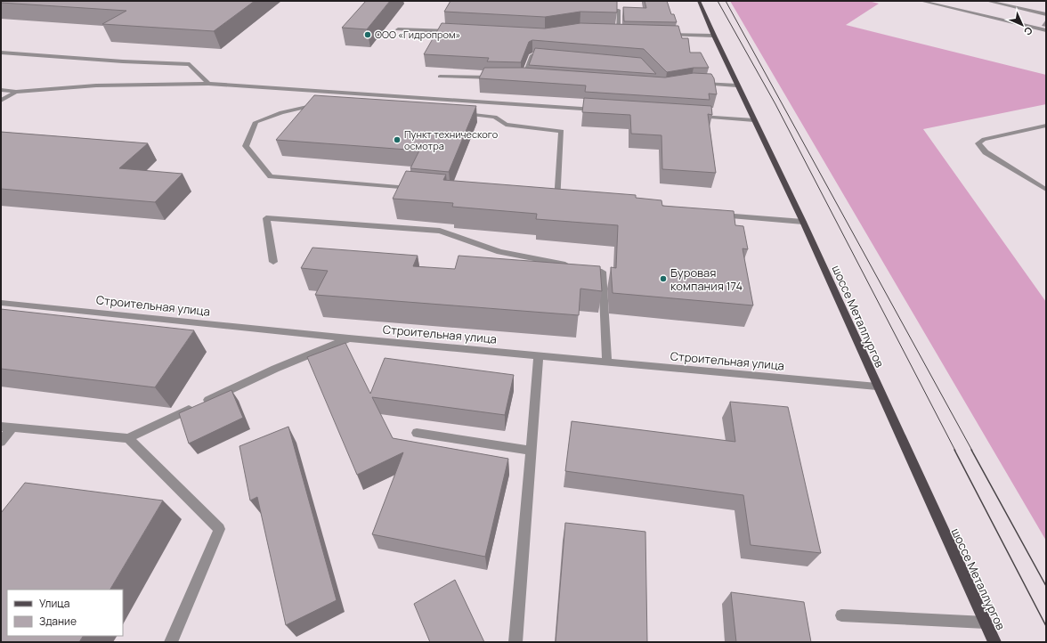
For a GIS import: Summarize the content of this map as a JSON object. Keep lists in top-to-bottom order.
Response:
{
  "streets": {
    "main road": ["шоссе Металлургов"],
    "street": ["Строительная улица"]
  },
  "crossings": [
    ["Строительная улица", "шоссе Металлургов"]
  ],
  "places": ["ООО «Гидропром»", "Пункт технического осмотра", "Буровая компания 174"],
  "legend": ["Улица", "Здание"],
  "north": "bottom right"
}
